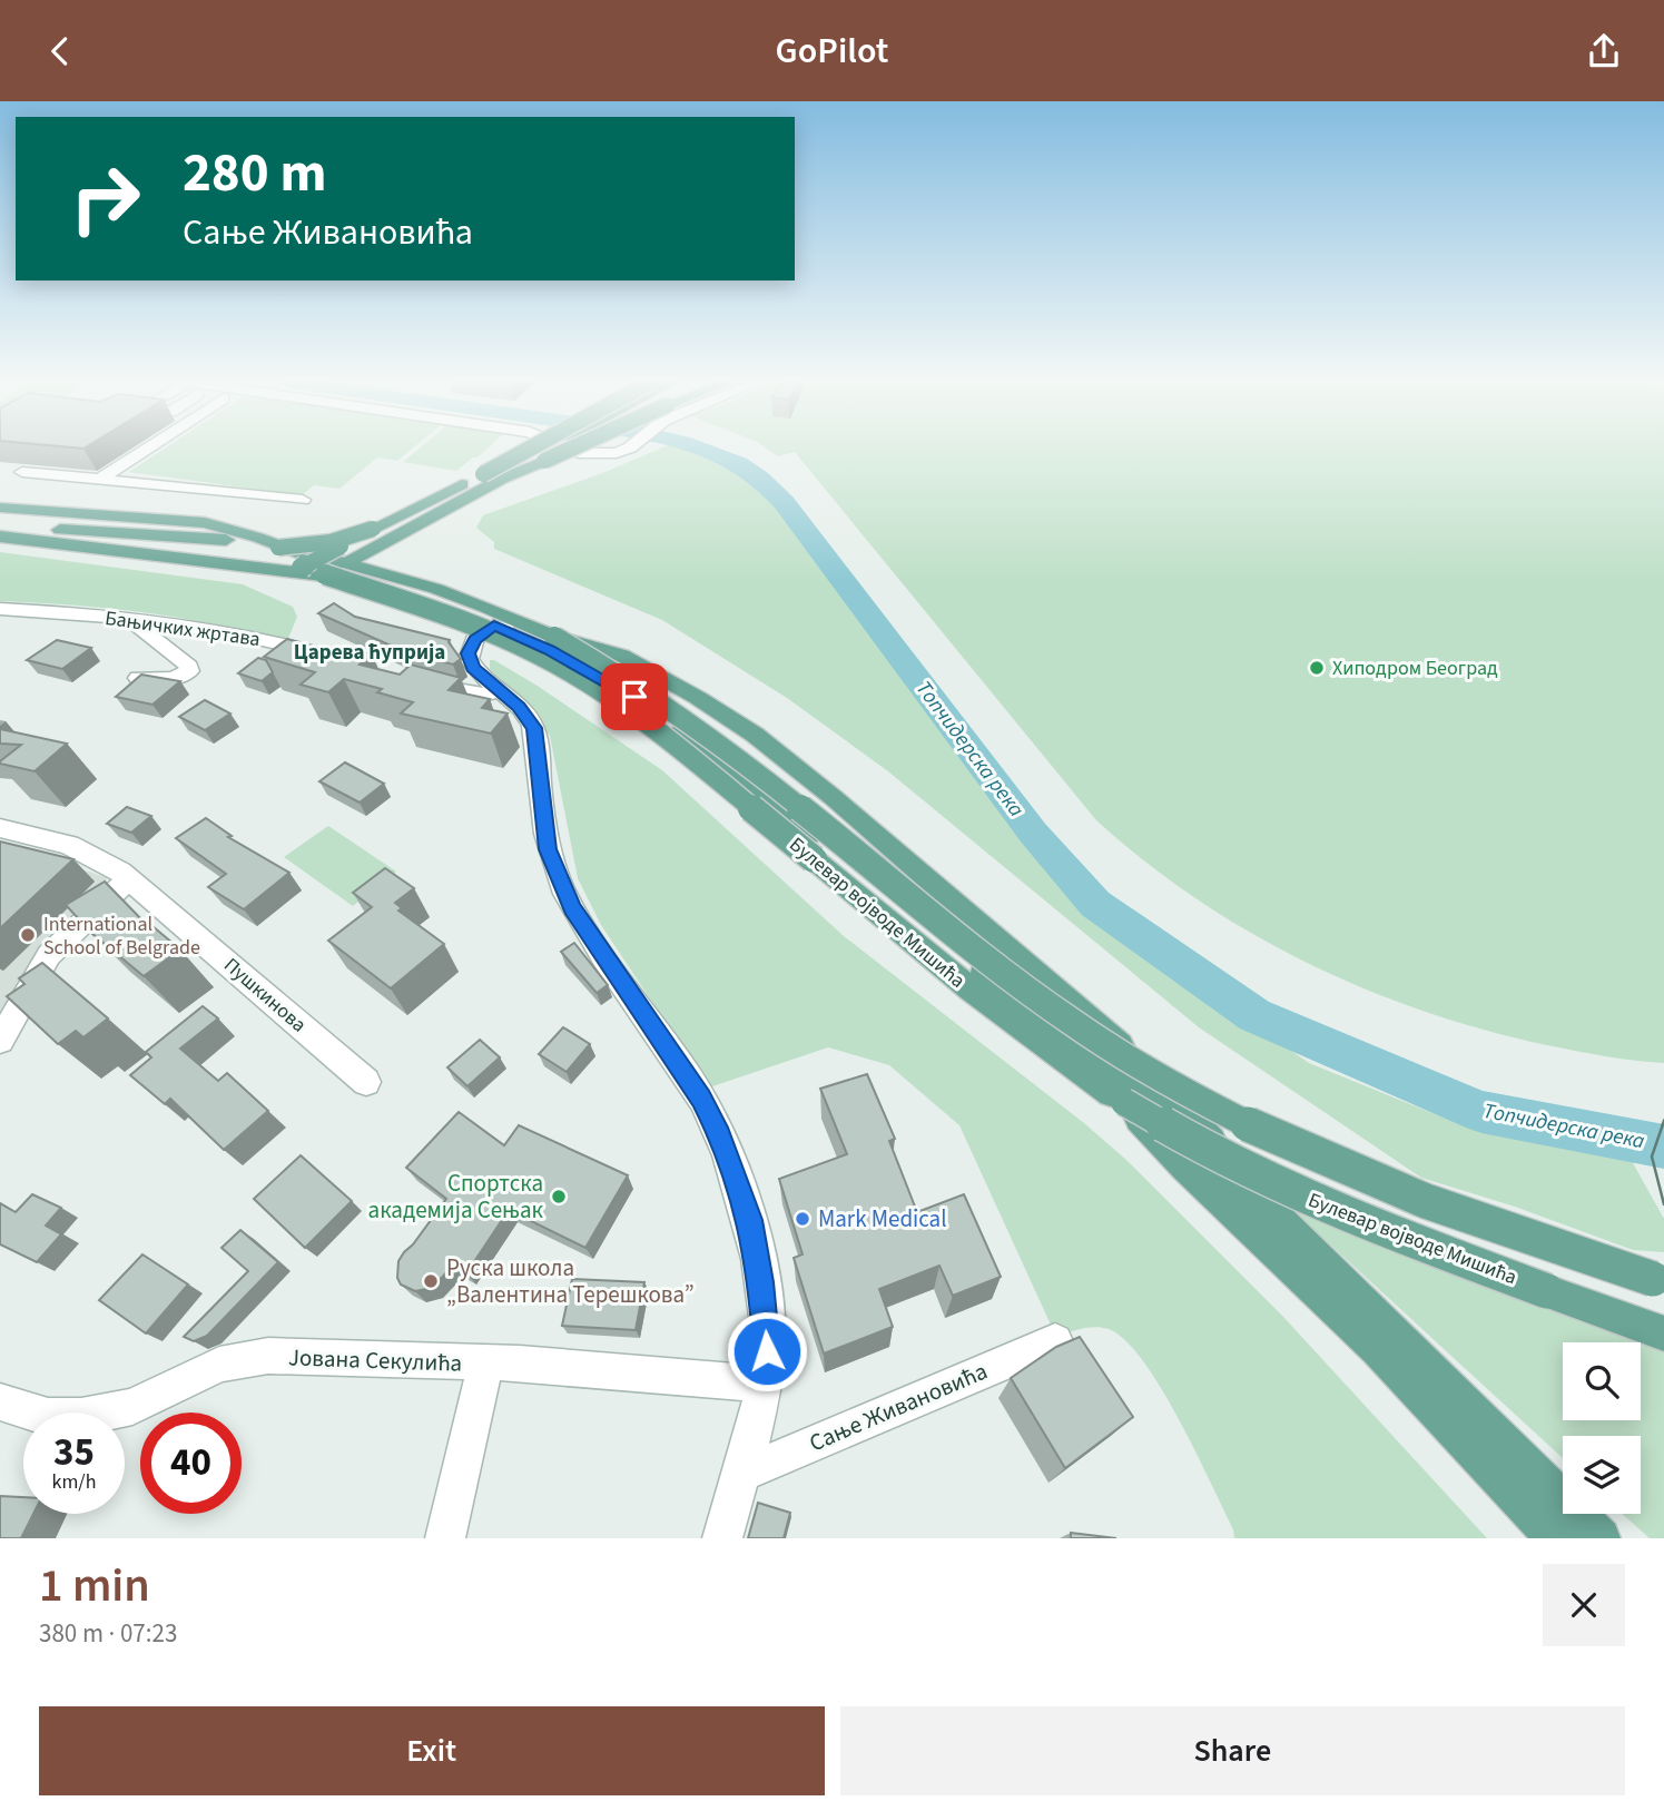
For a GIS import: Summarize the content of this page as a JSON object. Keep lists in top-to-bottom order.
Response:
{
  "streets": {
    "main road": ["Булевар војводе Мишића"],
    "street": [
      "Бањичких жртава",
      "Пушкинова",
      "Јована Секулића",
      "Сање Живановића"
    ]
  },
  "districts": ["Царева ћуприја"],
  "water": ["Топчидерска река"],
  "places": [
    "Хиподром Београд",
    "International School of Belgrade",
    "Спортска академија Сењак",
    "Mark Medical",
    "Руска школа „Валентина Терешкова”"
  ],
  "page": {
    "header": "GoPilot",
    "turn": ["280 m", "Сање Живановића"],
    "speed": "35 km/h",
    "limit": "40",
    "heading": ["1 min", "380 m · 07:23"],
    "buttons": ["Exit", "Share"]
  }
}
